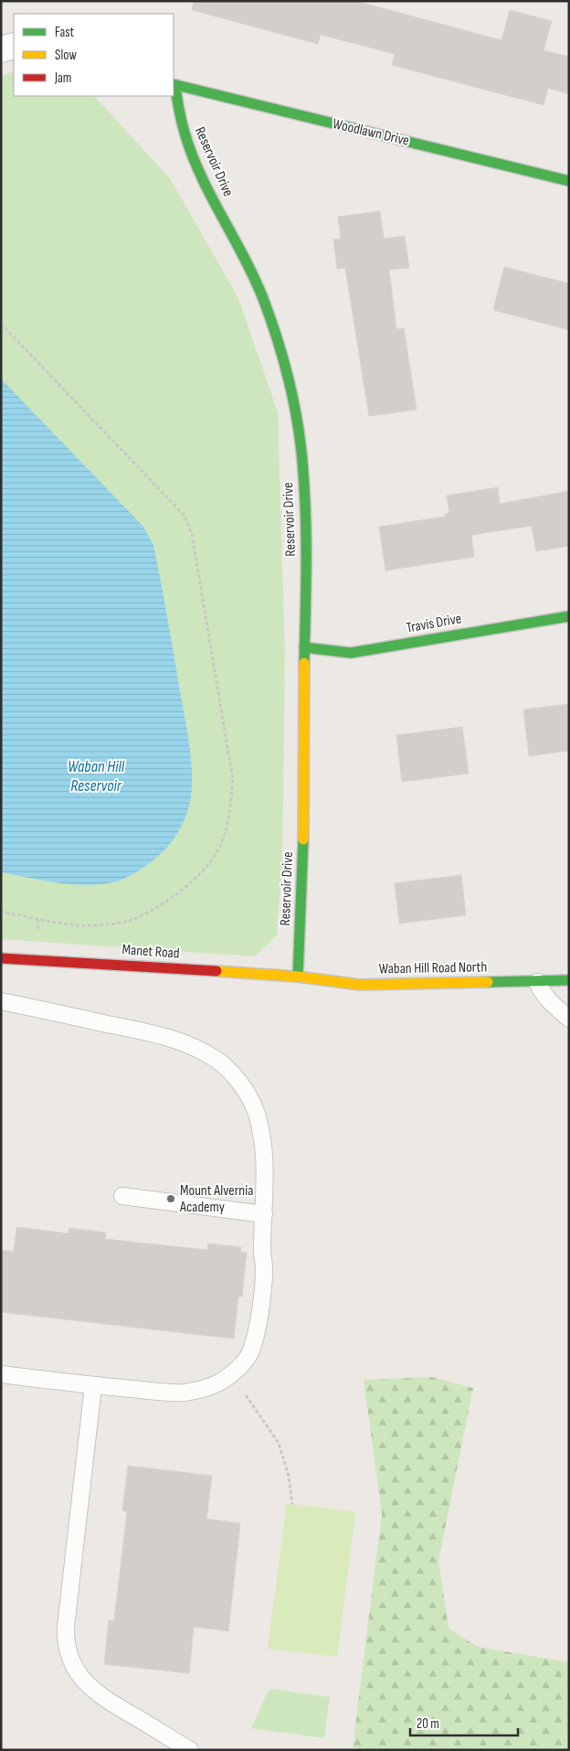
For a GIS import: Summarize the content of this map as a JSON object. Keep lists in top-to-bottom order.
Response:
{
  "streets": {
    "street": [
      "Woodlawn Drive",
      "Reservoir Drive",
      "Travis Drive",
      "Manet Road",
      "Waban Hill Road North"
    ]
  },
  "crossings": [
    ["Woodlawn Drive", "Reservoir Drive"],
    ["Reservoir Drive", "Travis Drive"],
    ["Reservoir Drive", "Manet Road"],
    ["Reservoir Drive", "Waban Hill Road North"],
    ["Manet Road", "Waban Hill Road North"]
  ],
  "water": ["Waban Hill Reservoir"],
  "places": ["Mount Alvernia Academy"],
  "legend": ["Fast", "Slow", "Jam"],
  "scale_bar": "20 m"
}
